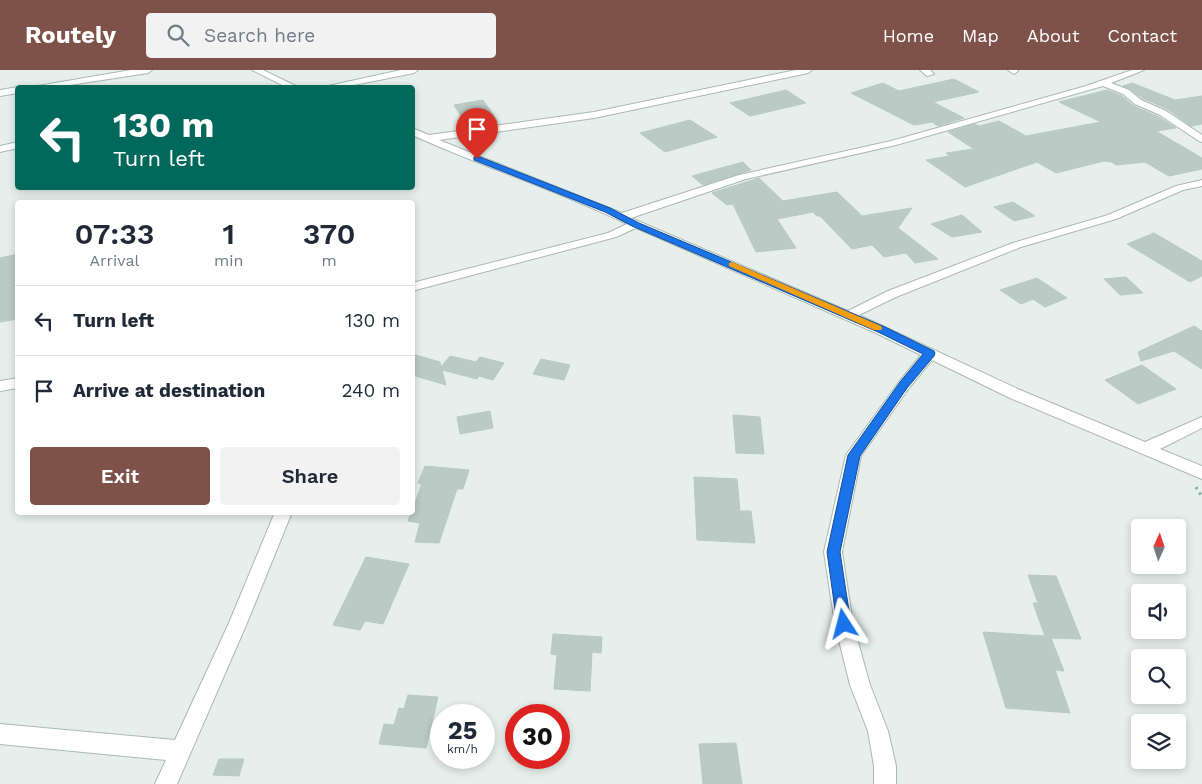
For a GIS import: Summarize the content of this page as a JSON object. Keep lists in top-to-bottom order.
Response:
{
  "north": "top",
  "page": {
    "header": "Routely",
    "search": "Search here",
    "nav": [
      "Home",
      "Map",
      "About",
      "Contact"
    ],
    "turn": ["130 m", "Turn left"],
    "eta": [
      "07:33",
      "Arrival",
      "1",
      "min",
      "370",
      "m"
    ],
    "list": [
      {
        "name": "Turn left",
        "value": "130 m"
      },
      {
        "name": "Arrive at destination",
        "value": "240 m"
      }
    ],
    "buttons": ["Exit", "Share"],
    "speed": "25 km/h",
    "limit": "30"
  }
}
